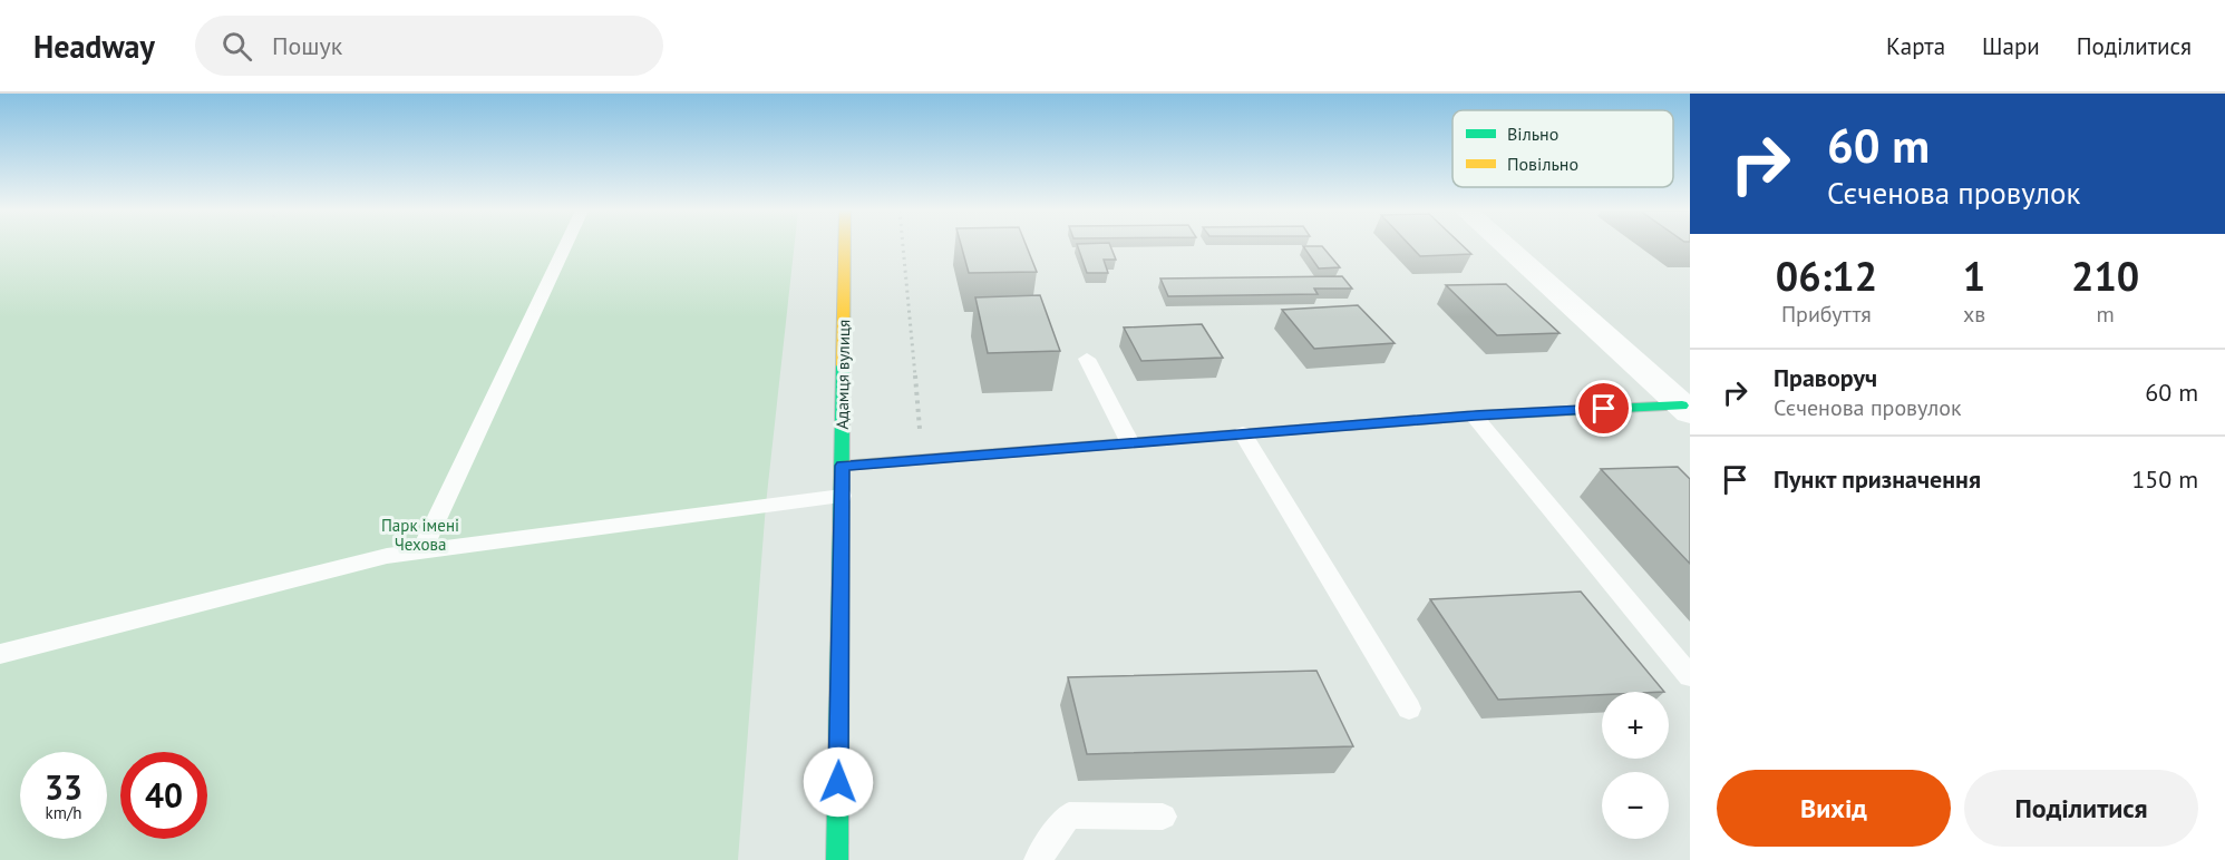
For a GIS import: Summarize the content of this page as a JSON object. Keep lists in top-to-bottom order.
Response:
{
  "streets": {
    "street": ["Адамця вулиця"]
  },
  "parks": ["Парк імені Чехова"],
  "legend": ["Вільно", "Повільно"],
  "page": {
    "header": "Headway",
    "search": "Пошук",
    "nav": ["Карта", "Шари", "Поділитися"],
    "turn": ["60 m", "Сєченова провулок"],
    "eta": [
      "06:12",
      "Прибуття",
      "1",
      "хв",
      "210",
      "m"
    ],
    "list": [
      {
        "name": "Праворуч",
        "note": "Сєченова провулок",
        "value": "60 m"
      },
      {
        "name": "Пункт призначення",
        "value": "150 m"
      }
    ],
    "map_buttons": ["+", "−"],
    "speed": "33 km/h",
    "limit": "40",
    "buttons": ["Вихід", "Поділитися"]
  }
}
